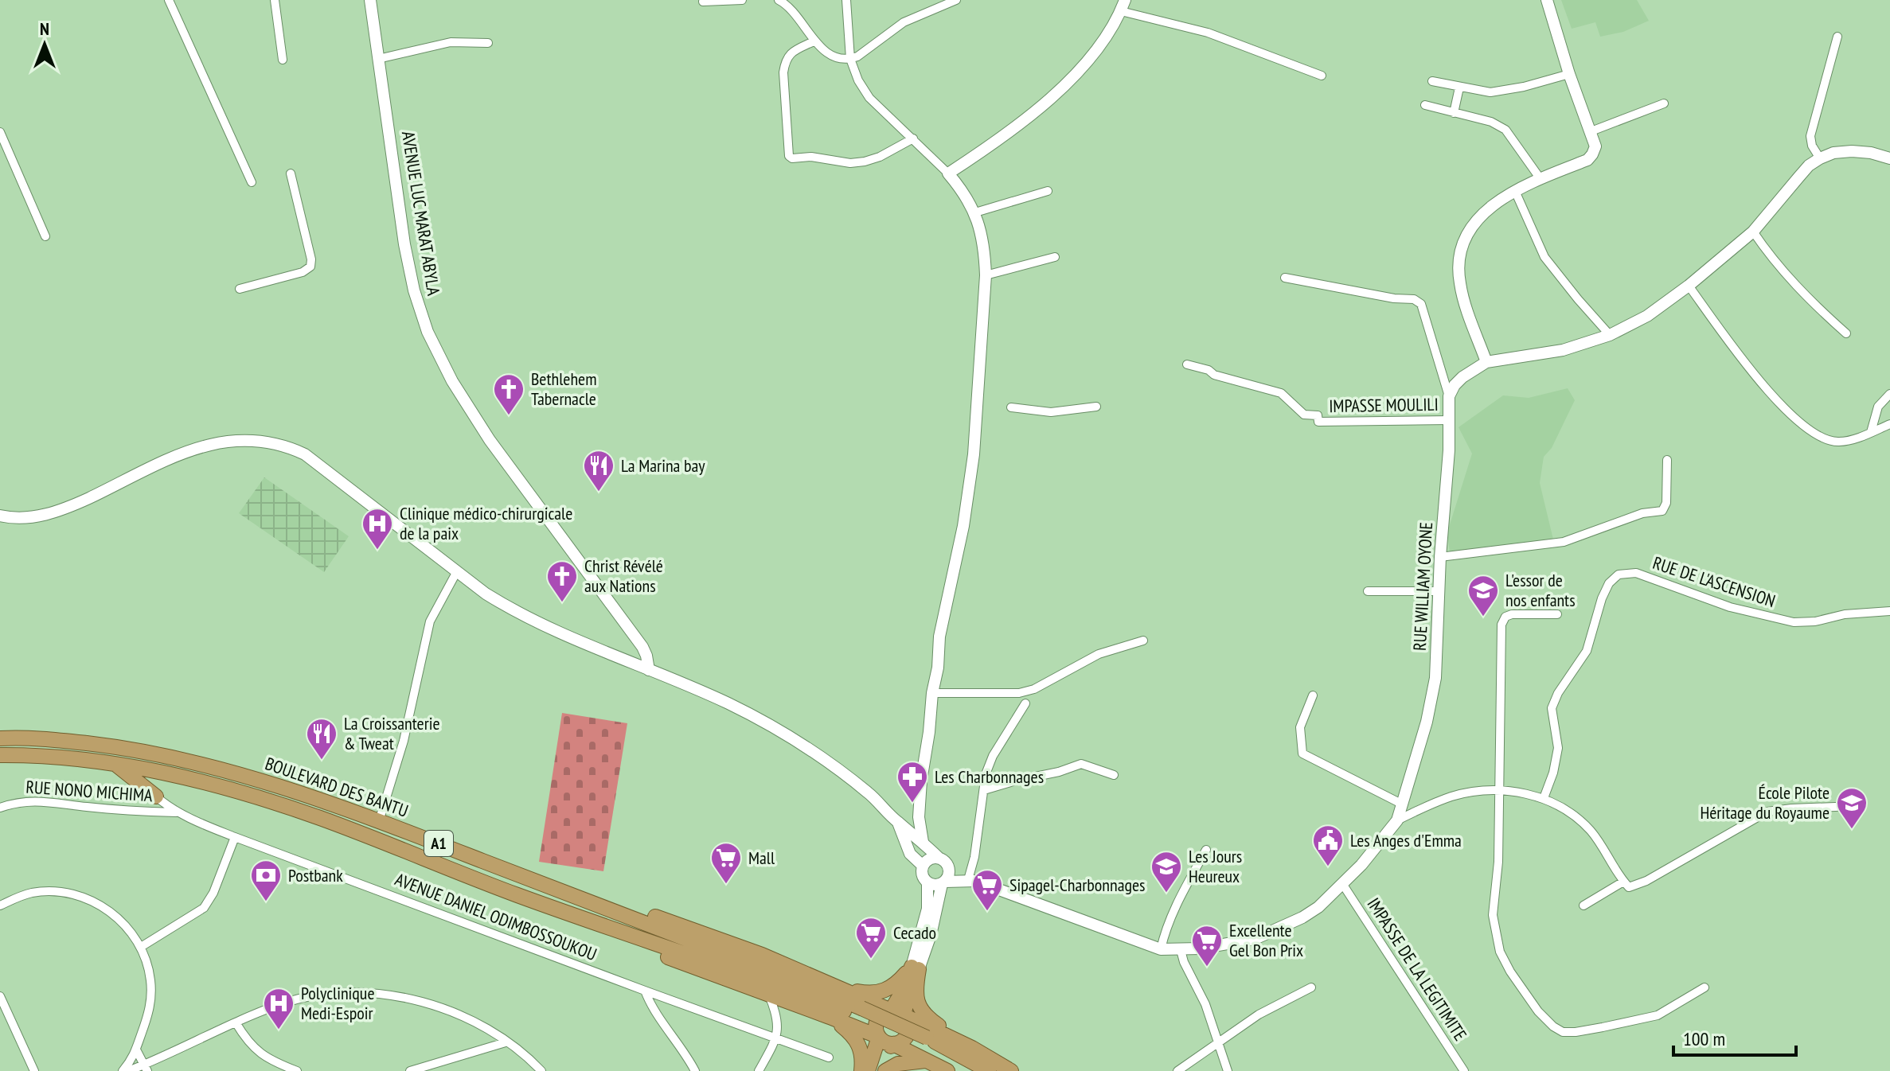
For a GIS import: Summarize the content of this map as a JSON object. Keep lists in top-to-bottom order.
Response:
{
  "streets": {
    "highway": ["BOULEVARD DES BANTU", "A1"],
    "street": [
      "AVENUE LUC MARAT ABYLA",
      "IMPASSE MOULILI",
      "RUE DE L'ASCENSION",
      "RUE WILLIAM OYONE",
      "RUE NONO MICHIMA",
      "AVENUE DANIEL ODIMBOSSOUKOU",
      "IMPASSE DE LA LEGITIMITE"
    ]
  },
  "crossings": [
    ["IMPASSE MOULILI", "RUE WILLIAM OYONE"],
    ["RUE WILLIAM OYONE", "IMPASSE DE LA LEGITIMITE"],
    ["RUE NONO MICHIMA", "AVENUE DANIEL ODIMBOSSOUKOU"]
  ],
  "places": {
    "church": ["Bethlehem Tabernacle", "Christ Révélé aux Nations"],
    "restaurant": ["La Marina bay", "La Croissanterie & Tweat"],
    "hospital": ["Clinique médico-chirurgicale de la paix", "Polyclinique Medi-Espoir"],
    "school or university": ["L'essor de nos enfants", "École Pilote Héritage du Royaume", "Les Jours Heureux"],
    "pharmacy": ["Les Charbonnages"],
    "public building": ["Les Anges d'Emma"],
    "supermarket": [
      "Mall",
      "Sipagel-Charbonnages",
      "Cecado",
      "Excellente Gel Bon Prix"
    ],
    "bank": ["Postbank"]
  },
  "scale_bar": "100 m",
  "north": "top"
}
